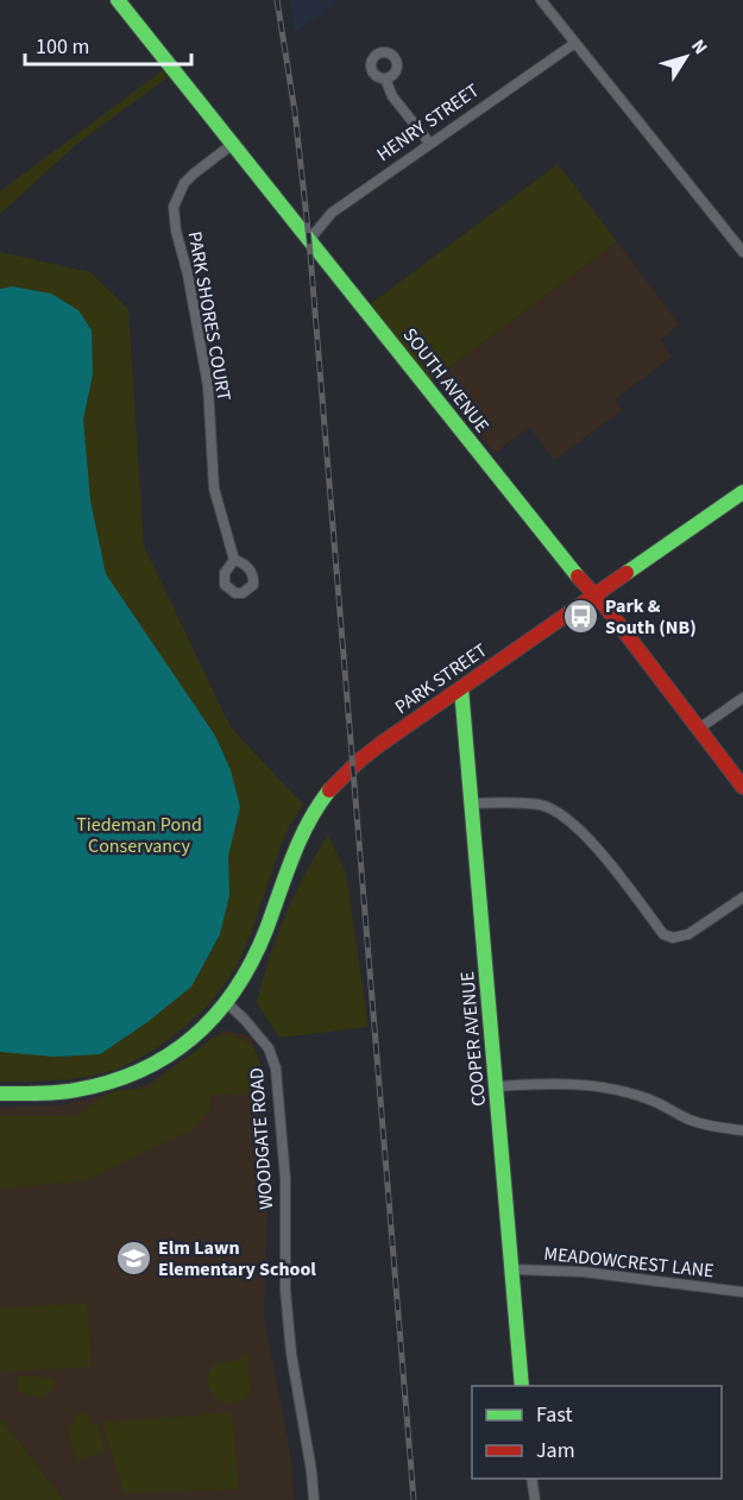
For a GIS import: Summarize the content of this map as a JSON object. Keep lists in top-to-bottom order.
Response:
{
  "streets": {
    "street": [
      "HENRY STREET",
      "PARK SHORES COURT",
      "SOUTH AVENUE",
      "PARK STREET",
      "COOPER AVENUE",
      "WOODGATE ROAD",
      "MEADOWCREST LANE"
    ]
  },
  "crossings": [
    ["HENRY STREET", "SOUTH AVENUE"],
    ["PARK SHORES COURT", "SOUTH AVENUE"],
    ["SOUTH AVENUE", "PARK STREET"],
    ["PARK STREET", "COOPER AVENUE"],
    ["PARK STREET", "WOODGATE ROAD"],
    ["COOPER AVENUE", "MEADOWCREST LANE"]
  ],
  "parks": ["Tiedeman Pond Conservancy"],
  "places": {
    "bus stop": ["Park & South (NB)"],
    "school or university": ["Elm Lawn Elementary School"]
  },
  "legend": ["Fast", "Jam"],
  "scale_bar": "100 m",
  "north": "top right"
}
